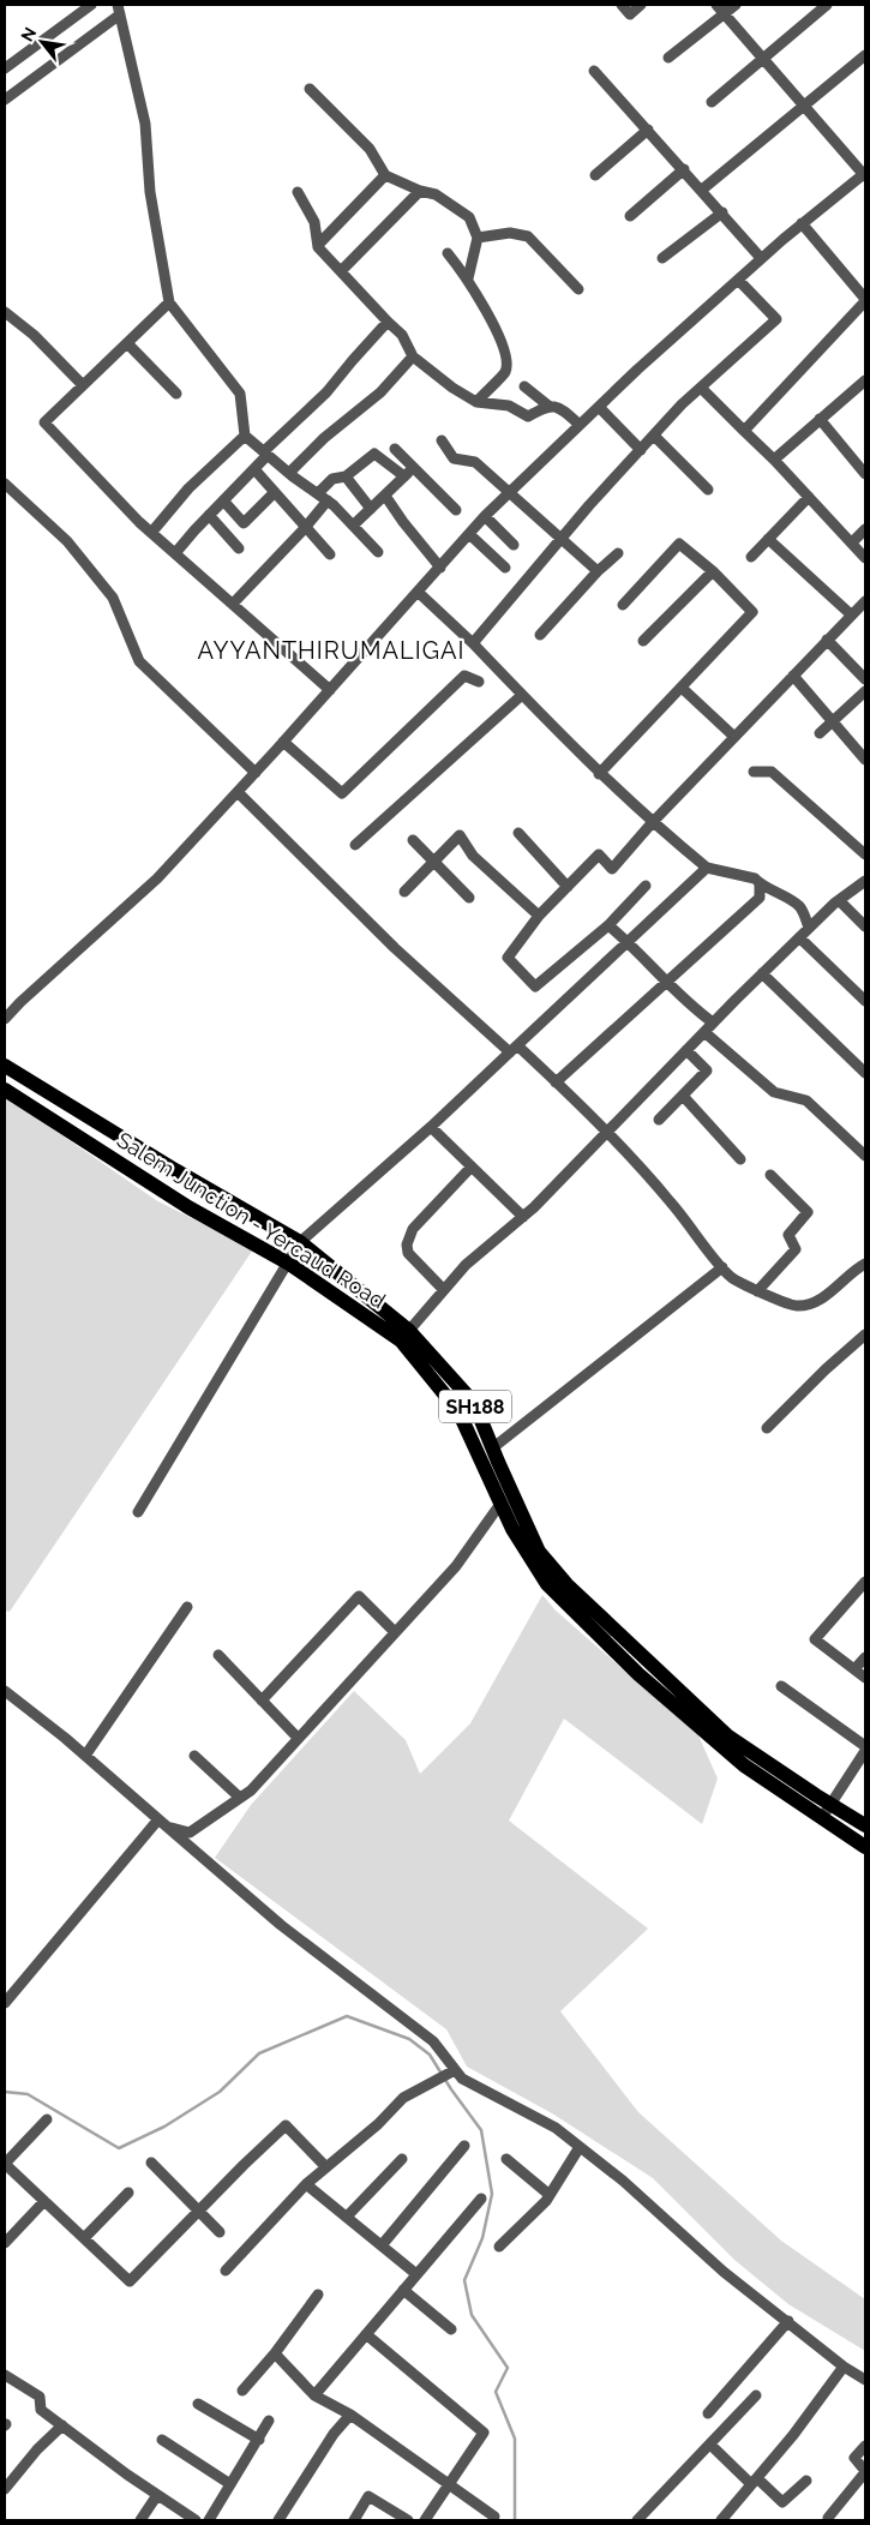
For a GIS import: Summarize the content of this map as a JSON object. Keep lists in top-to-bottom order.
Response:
{
  "streets": {
    "main road": ["Salem Junction - Yercaud Road", "SH188"]
  },
  "crossings": [
    ["Salem Junction - Yercaud Road", "SH188"]
  ],
  "districts": ["AYYANTHIRUMALIGAI"],
  "north": "top left"
}
